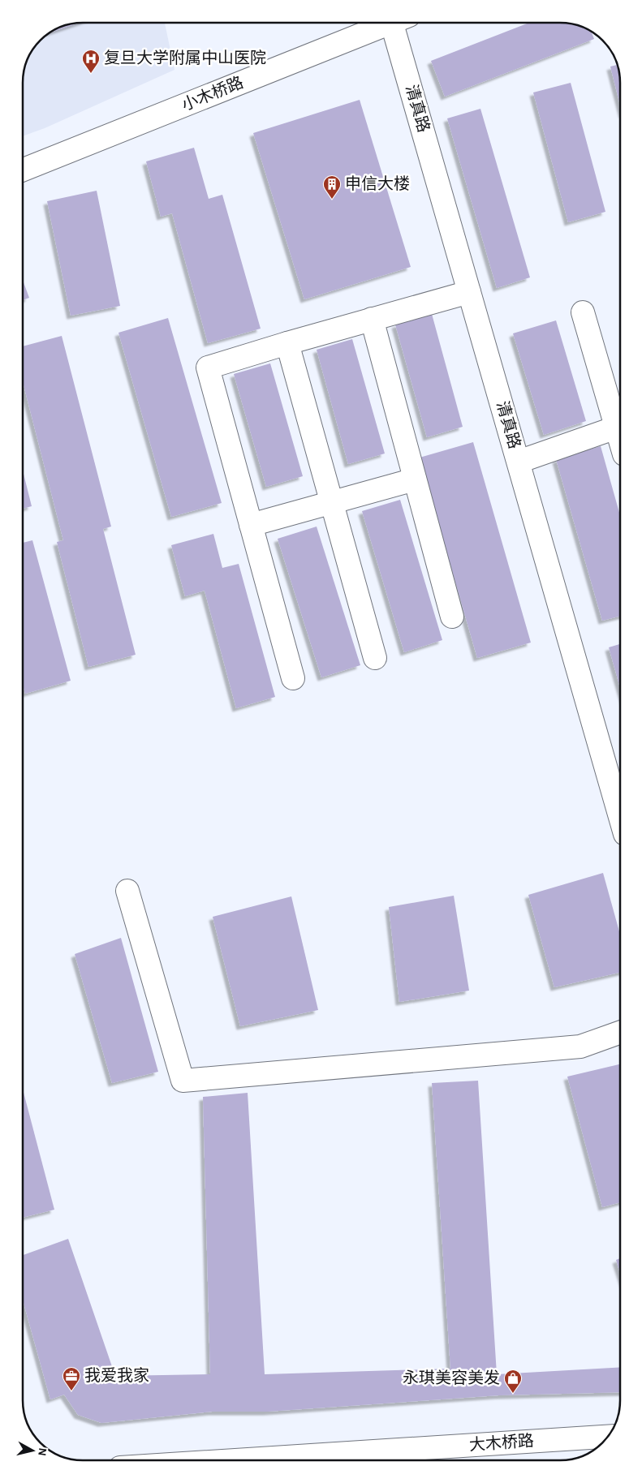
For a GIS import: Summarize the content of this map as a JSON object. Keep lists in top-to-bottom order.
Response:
{
  "streets": {
    "street": ["小木桥路", "清真路", "大木桥路"]
  },
  "places": {
    "hospital": ["复旦大学附属中山医院"],
    "building": ["申信大楼"],
    "office": ["我爱我家"],
    "shop": ["永琪美容美发"]
  },
  "north": "right"
}
